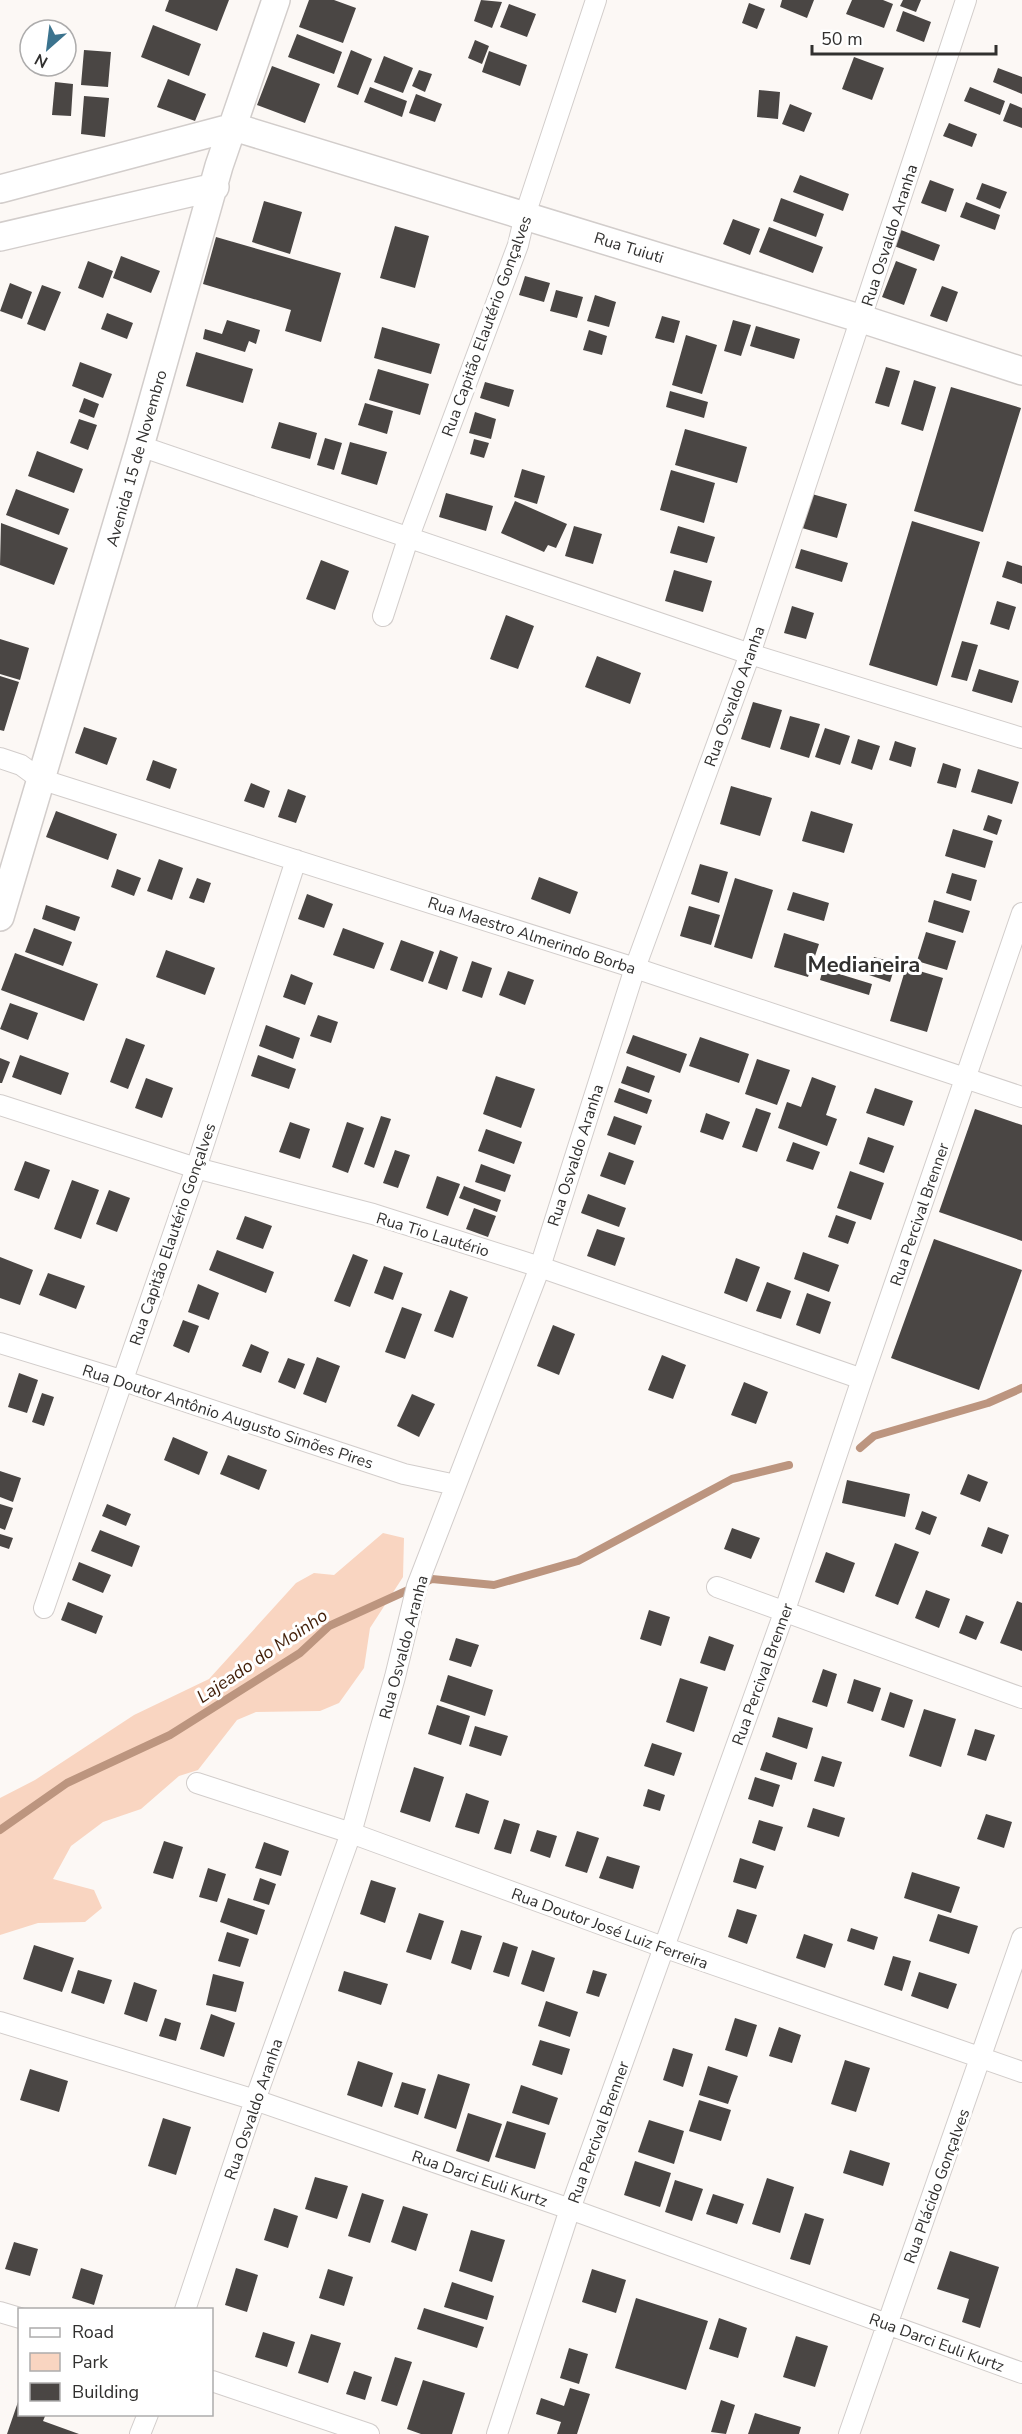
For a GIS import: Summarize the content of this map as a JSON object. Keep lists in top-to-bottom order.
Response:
{
  "streets": {
    "street": [
      "Rua Osvaldo Aranha",
      "Rua Tuiuti",
      "Rua Capitão Elautério Gonçalves",
      "Avenida 15 de Novembro",
      "Rua Maestro Almerindo Borba",
      "Rua Percival Brenner",
      "Rua Tio Lautério",
      "Rua Doutor Antônio Augusto Simões Pires",
      "Rua Doutor José Luiz Ferreira",
      "Rua Darci Euli Kurtz",
      "Rua Plácido Gonçalves"
    ]
  },
  "crossings": [
    ["Rua Osvaldo Aranha", "Rua Tuiuti"],
    ["Rua Osvaldo Aranha", "Rua Maestro Almerindo Borba"],
    ["Rua Osvaldo Aranha", "Rua Tio Lautério"],
    ["Rua Osvaldo Aranha", "Rua Doutor Antônio Augusto Simões Pires"],
    ["Rua Osvaldo Aranha", "Rua Doutor José Luiz Ferreira"],
    ["Rua Osvaldo Aranha", "Rua Darci Euli Kurtz"],
    ["Rua Tuiuti", "Rua Capitão Elautério Gonçalves"],
    ["Rua Tuiuti", "Avenida 15 de Novembro"],
    ["Rua Capitão Elautério Gonçalves", "Rua Maestro Almerindo Borba"],
    ["Rua Capitão Elautério Gonçalves", "Rua Tio Lautério"],
    ["Rua Capitão Elautério Gonçalves", "Rua Doutor Antônio Augusto Simões Pires"],
    ["Avenida 15 de Novembro", "Rua Maestro Almerindo Borba"],
    ["Rua Maestro Almerindo Borba", "Rua Percival Brenner"],
    ["Rua Percival Brenner", "Rua Tio Lautério"],
    ["Rua Percival Brenner", "Rua Doutor José Luiz Ferreira"],
    ["Rua Percival Brenner", "Rua Darci Euli Kurtz"],
    ["Rua Doutor José Luiz Ferreira", "Rua Plácido Gonçalves"],
    ["Rua Darci Euli Kurtz", "Rua Plácido Gonçalves"]
  ],
  "districts": ["Medianeira"],
  "water": ["Lajeado do Moinho"],
  "legend": ["Road", "Park", "Building"],
  "scale_bar": "50 m",
  "north": "bottom left"
}
